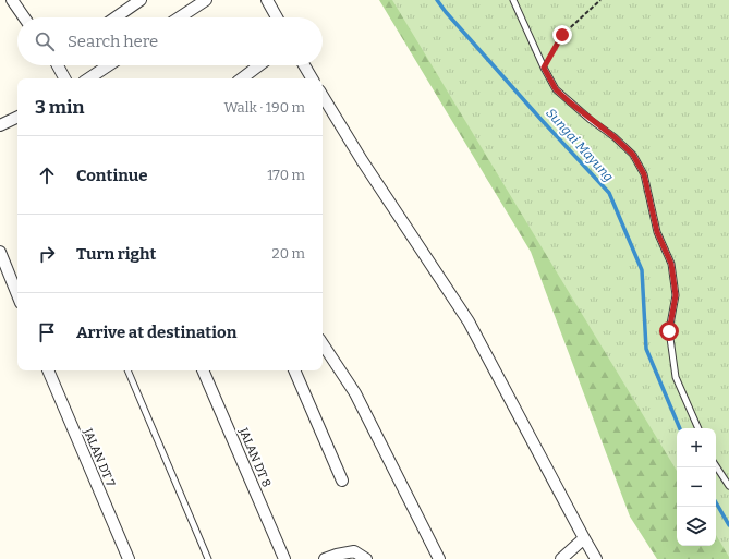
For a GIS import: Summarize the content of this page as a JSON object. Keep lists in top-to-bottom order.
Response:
{
  "streets": {
    "street": ["JALAN DT 7", "JALAN DT 8"]
  },
  "water": ["Sungai Mayung"],
  "page": {
    "search": "Search here",
    "heading": ["3 min", "Walk · 190 m"],
    "list": [
      ["Continue", "170 m"],
      ["Turn right", "20 m"],
      "Arrive at destination"
    ],
    "map_buttons": ["+", "−"]
  }
}
